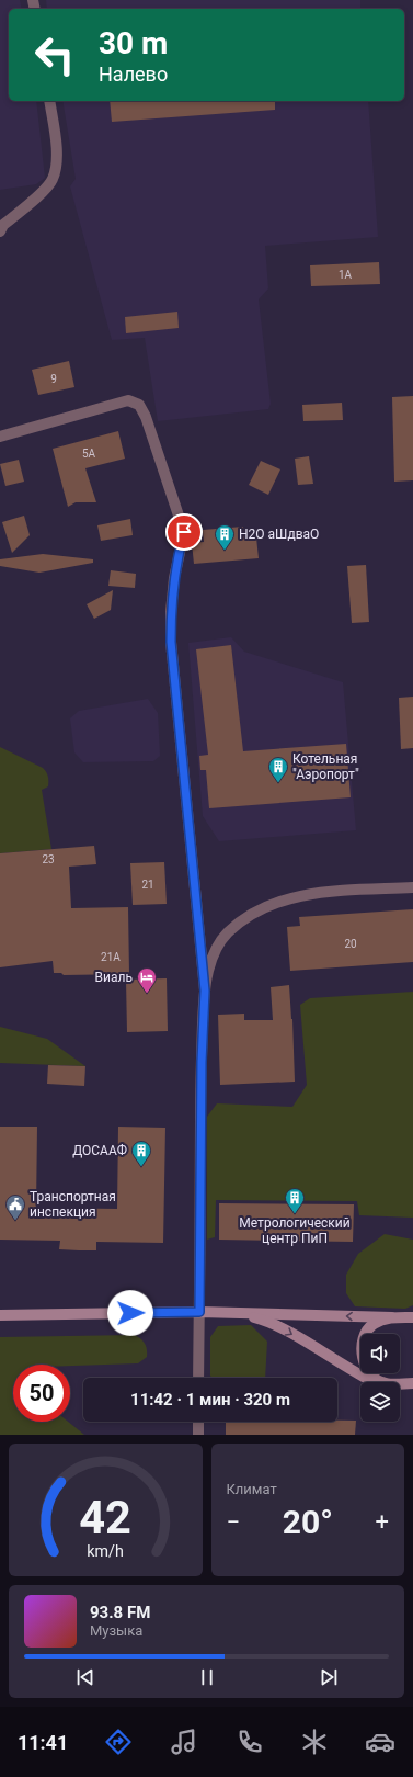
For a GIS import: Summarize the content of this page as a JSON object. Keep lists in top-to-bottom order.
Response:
{
  "places": {
    "building": [
      "H2O аШдваО",
      "Котельная \"Аэропорт\"",
      "ДОСААФ",
      "Метрологический центр ПиП"
    ],
    "hotel": ["Виаль"],
    "public building": ["Транспортная инспекция"]
  },
  "house_numbers": [
    "1А",
    "9",
    "5А",
    "23",
    "21",
    "20",
    "21А"
  ],
  "page": {
    "turn": ["30 m", "Налево"],
    "limit": "50",
    "trip": "11:42 · 1 мин · 320 m",
    "tile": "Климат",
    "heat": ["−", "20°", "+"],
    "song": ["93.8 FM", "Музыка"],
    "tabs": "11:41",
    "gauge": ["42", "km/h"]
  }
}
